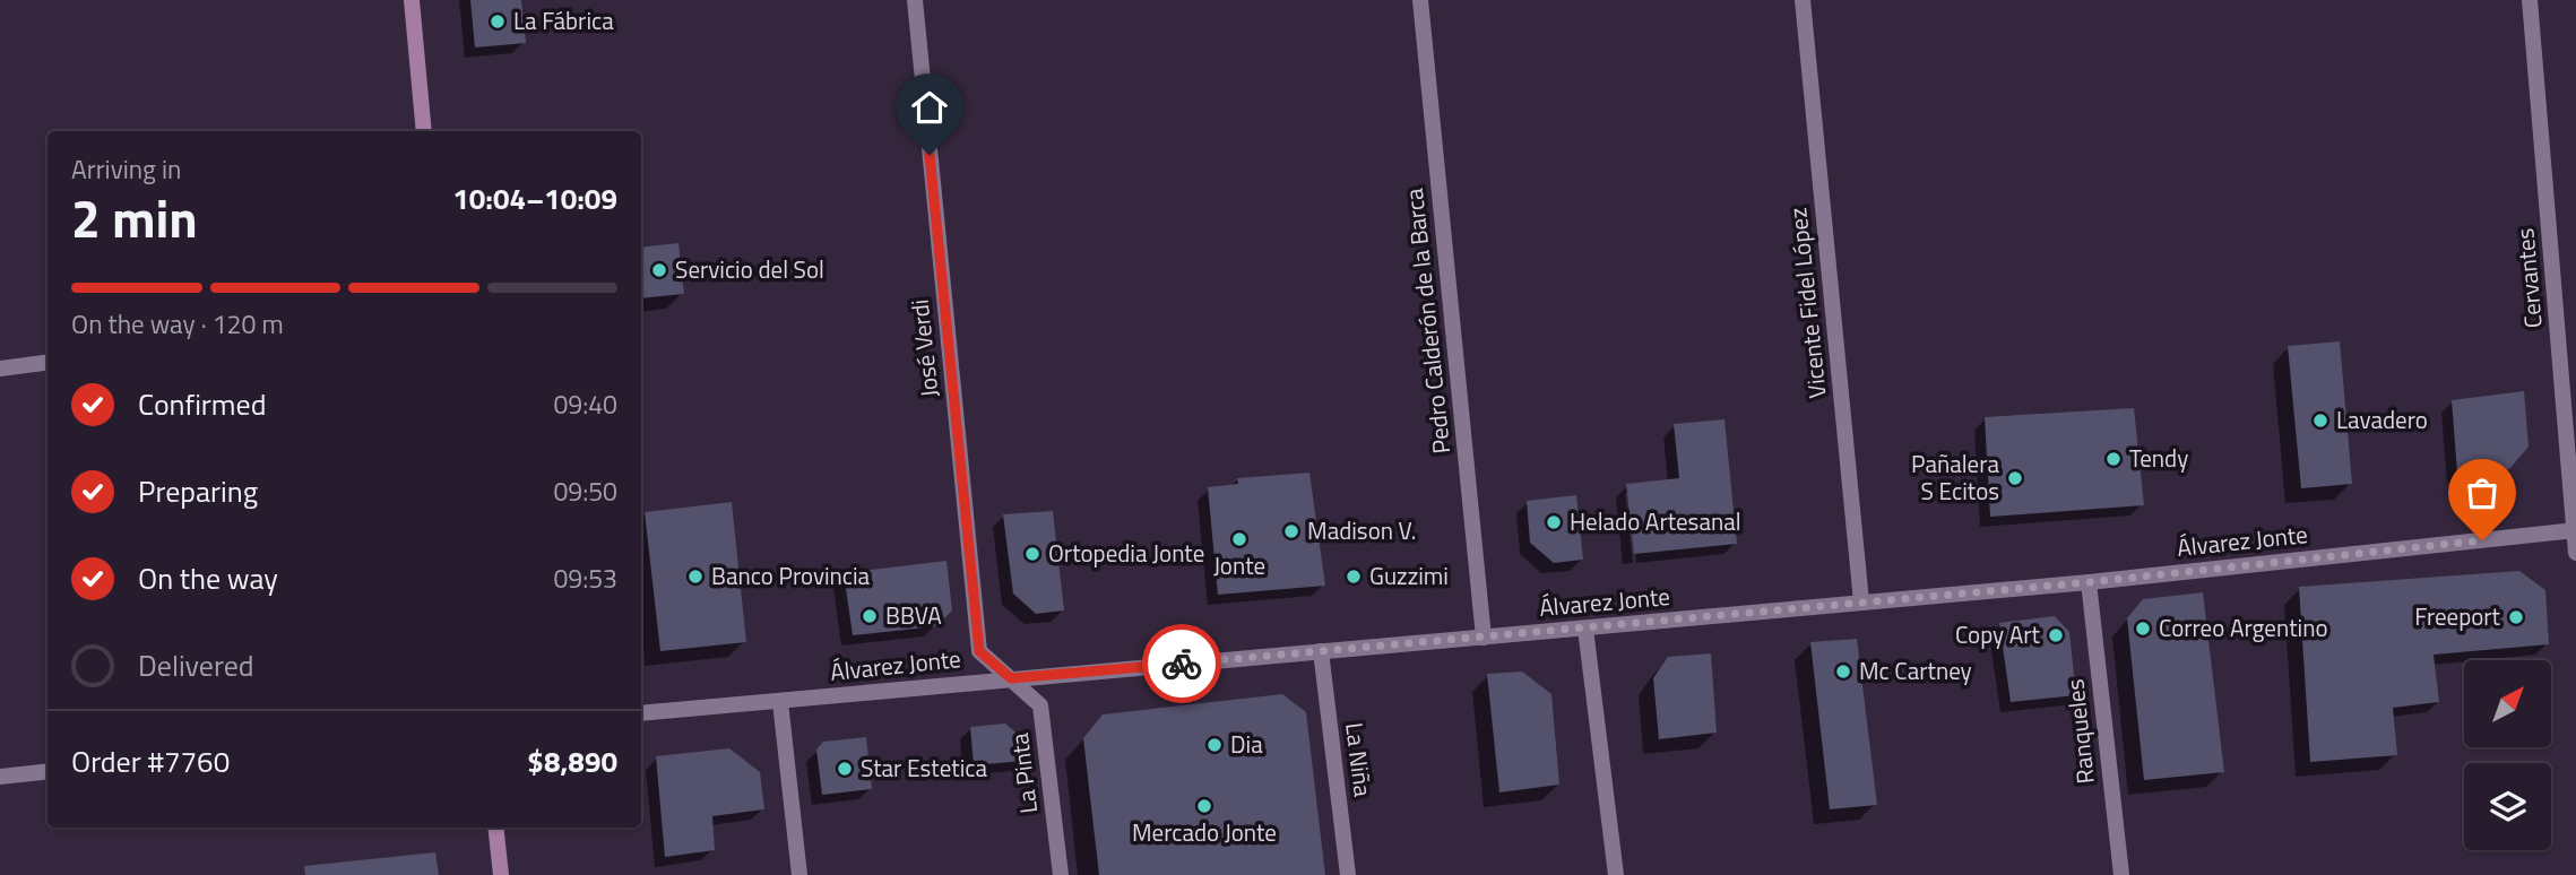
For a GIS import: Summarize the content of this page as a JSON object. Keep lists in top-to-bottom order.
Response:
{
  "streets": {
    "street": [
      "Cervantes",
      "Vicente Fidel López",
      "Pedro Calderón de la Barca",
      "José Verdi",
      "Álvarez Jonte",
      "Ranqueles",
      "La Niña",
      "La Pinta"
    ]
  },
  "crossings": [
    ["Cervantes", "Álvarez Jonte"],
    ["Vicente Fidel López", "Álvarez Jonte"],
    ["Pedro Calderón de la Barca", "Álvarez Jonte"],
    ["José Verdi", "Álvarez Jonte"],
    ["José Verdi", "La Pinta"],
    ["Álvarez Jonte", "Ranqueles"],
    ["Álvarez Jonte", "La Niña"],
    ["Álvarez Jonte", "La Pinta"]
  ],
  "places": [
    "La Fábrica",
    "Servicio del Sol",
    "Lavadero",
    "Tendy",
    "Pañalera S Ecitos",
    "Helado Artesanal",
    "Madison V.",
    "Jonte",
    "Ortopedia Jonte",
    "Banco Provincia",
    "Guzzimi",
    "BBVA",
    "Freeport",
    "Correo Argentino",
    "Copy Art",
    "Mc Cartney",
    "Dia",
    "Star Estetica",
    "Mercado Jonte"
  ],
  "north": "top right",
  "page": {
    "heading": ["2 min", "Arriving in", "10:04–10:09"],
    "panel": ["Order #7760", "$8,890"],
    "bar": "On the way · 120 m",
    "list": [
      ["Confirmed", "09:40"],
      ["Preparing", "09:50"],
      ["On the way", "09:53"],
      "Delivered"
    ]
  }
}
